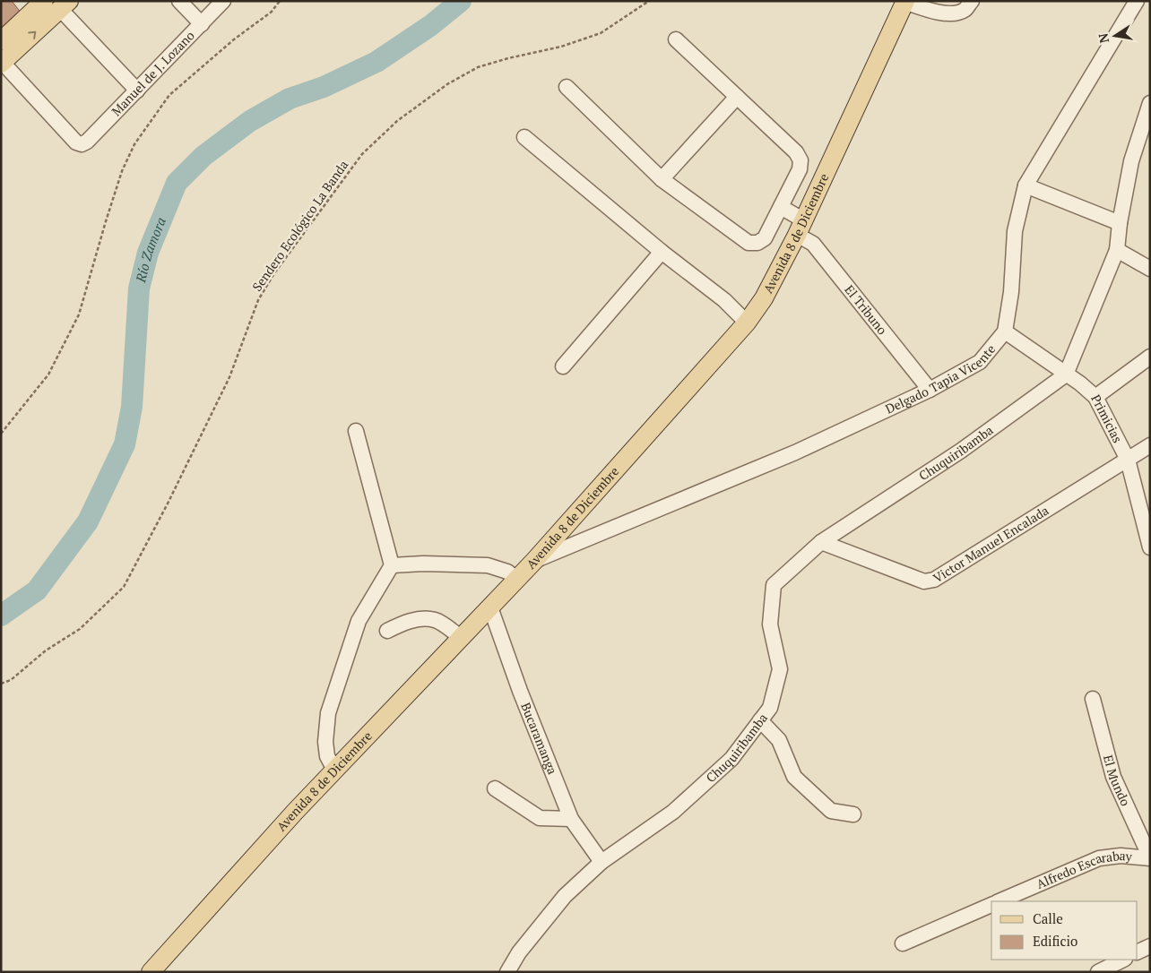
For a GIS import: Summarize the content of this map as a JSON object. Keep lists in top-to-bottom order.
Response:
{
  "streets": {
    "main road": ["Avenida 8 de Diciembre"],
    "street": [
      "Manuel de J. Lozano",
      "El Tribuno",
      "Delgado Tapia Vicente",
      "Primicias",
      "Chuquiribamba",
      "Victor Manuel Encalada",
      "Bucaramanga",
      "El Mundo",
      "Alfredo Escarabay"
    ],
    "path": ["Sendero Ecológico La Banda"]
  },
  "crossings": [
    ["Avenida 8 de Diciembre", "El Tribuno"],
    ["Avenida 8 de Diciembre", "Delgado Tapia Vicente"],
    ["Avenida 8 de Diciembre", "Bucaramanga"],
    ["El Tribuno", "Delgado Tapia Vicente"],
    ["Delgado Tapia Vicente", "Primicias"],
    ["Primicias", "Chuquiribamba"],
    ["Primicias", "Victor Manuel Encalada"],
    ["Chuquiribamba", "Victor Manuel Encalada"],
    ["Chuquiribamba", "Bucaramanga"],
    ["El Mundo", "Alfredo Escarabay"]
  ],
  "water": ["Río Zamora"],
  "legend": ["Calle", "Edificio"],
  "north": "left"
}
